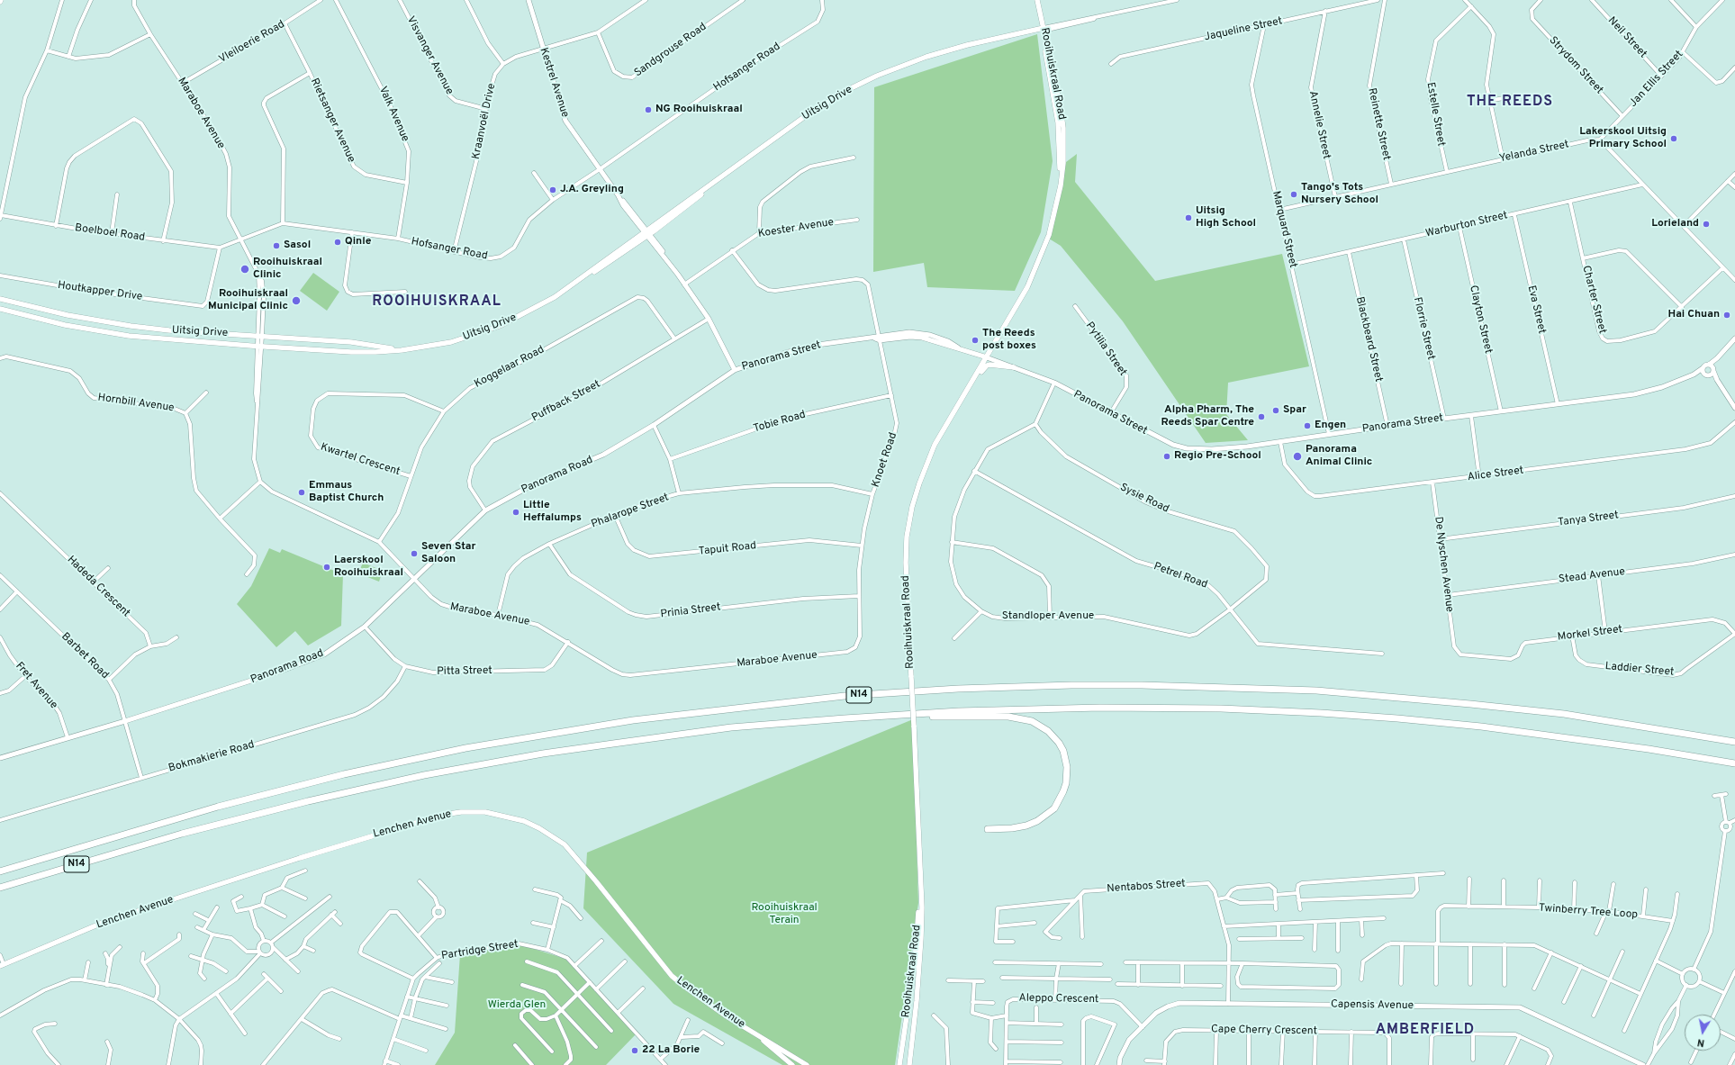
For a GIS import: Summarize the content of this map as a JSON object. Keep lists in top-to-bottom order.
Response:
{
  "streets": {
    "highway": ["N14"],
    "main road": ["Rooihuiskraal Road", "Uitsig Drive", "Lenchen Avenue"],
    "street": [
      "Jaqueline Street",
      "Neil Street",
      "Vleiloerie Road",
      "Sandgrouse Road",
      "Visvanger Avenue",
      "Strydom Street",
      "Hofsanger Road",
      "Jan Ellis Street",
      "Kestrel Avenue",
      "Maraboe Avenue",
      "Valk Avenue",
      "Estelle Street",
      "Rietsanger Avenue",
      "Kraanvoël Drive",
      "Reinette Street",
      "Annelie Street",
      "Yelanda Street",
      "Warburton Street",
      "Koester Avenue",
      "Marquard Street",
      "Boelboel Road",
      "Houtkapper Drive",
      "Charter Street",
      "Eva Street",
      "Clayton Street",
      "Florrie Street",
      "Blackbeard Street",
      "Pytilia Street",
      "Panorama Street",
      "Koggelaar Road",
      "Puffback Street",
      "Hornbill Avenue",
      "Tobie Road",
      "Kwartel Crescent",
      "Knoet Road",
      "Alice Street",
      "Panorama Road",
      "Sysie Road",
      "Phalarope Street",
      "Tanya Street",
      "Tapuit Road",
      "De Nyschen Avenue",
      "Petrel Road",
      "Stead Avenue",
      "Hadeda Crescent",
      "Prinia Street",
      "Standloper Avenue",
      "Morkel Street",
      "Barbet Road",
      "Laddier Street",
      "Pitta Street",
      "Fret Avenue",
      "Bokmakierie Road",
      "Nentabos Street",
      "Twinberry Tree Loop",
      "Partridge Street",
      "Aleppo Crescent",
      "Capensis Avenue",
      "Cape Cherry Crescent"
    ]
  },
  "crossings": [
    ["Jaqueline Street", "Annelie Street"],
    ["Jaqueline Street", "Marquard Street"],
    ["Neil Street", "Jan Ellis Street"],
    ["Vleiloerie Road", "Maraboe Avenue"],
    ["Vleiloerie Road", "Rietsanger Avenue"],
    ["Sandgrouse Road", "Kraanvoël Drive"],
    ["Visvanger Avenue", "Kraanvoël Drive"],
    ["Strydom Street", "Jan Ellis Street"],
    ["Hofsanger Road", "Kestrel Avenue"],
    ["Hofsanger Road", "Maraboe Avenue"],
    ["Hofsanger Road", "Valk Avenue"],
    ["Hofsanger Road", "Kraanvoël Drive"],
    ["Hofsanger Road", "Boelboel Road"],
    ["Hofsanger Road", "Houtkapper Drive"],
    ["Rooihuiskraal Road", "Uitsig Drive"],
    ["Rooihuiskraal Road", "Panorama Street"],
    ["Jan Ellis Street", "Yelanda Street"],
    ["Kestrel Avenue", "Uitsig Drive"],
    ["Kestrel Avenue", "Kraanvoël Drive"],
    ["Kestrel Avenue", "Koester Avenue"],
    ["Kestrel Avenue", "Panorama Street"],
    ["Kestrel Avenue", "Puffback Street"],
    ["Uitsig Drive", "Maraboe Avenue"],
    ["Maraboe Avenue", "Koggelaar Road"],
    ["Maraboe Avenue", "Knoet Road"],
    ["Maraboe Avenue", "Panorama Road"],
    ["Maraboe Avenue", "Phalarope Street"],
    ["Maraboe Avenue", "Pitta Street"],
    ["Valk Avenue", "Rietsanger Avenue"],
    ["Estelle Street", "Yelanda Street"],
    ["Reinette Street", "Yelanda Street"],
    ["Annelie Street", "Yelanda Street"],
    ["Yelanda Street", "Marquard Street"],
    ["Warburton Street", "Marquard Street"],
    ["Warburton Street", "Charter Street"],
    ["Warburton Street", "Eva Street"],
    ["Warburton Street", "Clayton Street"],
    ["Warburton Street", "Florrie Street"],
    ["Warburton Street", "Blackbeard Street"],
    ["Koester Avenue", "Knoet Road"],
    ["Marquard Street", "Panorama Street"],
    ["Boelboel Road", "Houtkapper Drive"],
    ["Eva Street", "Panorama Street"],
    ["Clayton Street", "Panorama Street"],
    ["Florrie Street", "Panorama Street"],
    ["Blackbeard Street", "Panorama Street"],
    ["Pytilia Street", "Panorama Street"],
    ["Panorama Street", "Knoet Road"],
    ["Panorama Street", "Alice Street"],
    ["Panorama Street", "Panorama Road"],
    ["Koggelaar Road", "Puffback Street"],
    ["Koggelaar Road", "Kwartel Crescent"],
    ["Puffback Street", "Panorama Road"],
    ["Tobie Road", "Knoet Road"],
    ["Knoet Road", "Phalarope Street"],
    ["Knoet Road", "Tapuit Road"],
    ["Knoet Road", "Prinia Street"],
    ["Alice Street", "De Nyschen Avenue"],
    ["Panorama Road", "Barbet Road"],
    ["Panorama Road", "Pitta Street"],
    ["Panorama Road", "Fret Avenue"],
    ["Sysie Road", "Standloper Avenue"],
    ["Phalarope Street", "Tapuit Road"],
    ["Phalarope Street", "Prinia Street"],
    ["Tanya Street", "De Nyschen Avenue"],
    ["De Nyschen Avenue", "Stead Avenue"],
    ["De Nyschen Avenue", "Morkel Street"],
    ["Petrel Road", "Standloper Avenue"],
    ["Morkel Street", "Laddier Street"],
    ["Barbet Road", "Bokmakierie Road"],
    ["Pitta Street", "Bokmakierie Road"],
    ["Aleppo Crescent", "Capensis Avenue"]
  ],
  "districts": ["THE REEDS", "ROOIHUISKRAAL", "AMBERFIELD"],
  "parks": ["Rooihuiskraal Terain", "Wierda Glen"],
  "places": [
    "NG Rooihuiskraal",
    "Lakerskool Uitsig Primary School",
    "J.A. Greyling",
    "Tango's Tots Nursery School",
    "Uitsig High School",
    "Lorieland",
    "Qinle",
    "Sasol",
    "Rooihuiskraal Clinic",
    "Rooihuiskraal Municipal Clinic",
    "Hai Chuan",
    "The Reeds post boxes",
    "Spar",
    "Alpha Pharm, The Reeds Spar Centre",
    "Engen",
    "Regio Pre-School",
    "Panorama Animal Clinic",
    "Emmaus Baptist Church",
    "Little Heffalumps",
    "Seven Star Saloon",
    "Laerskool Rooihuiskraal",
    "22 La Borie"
  ],
  "north": "bottom"
}
